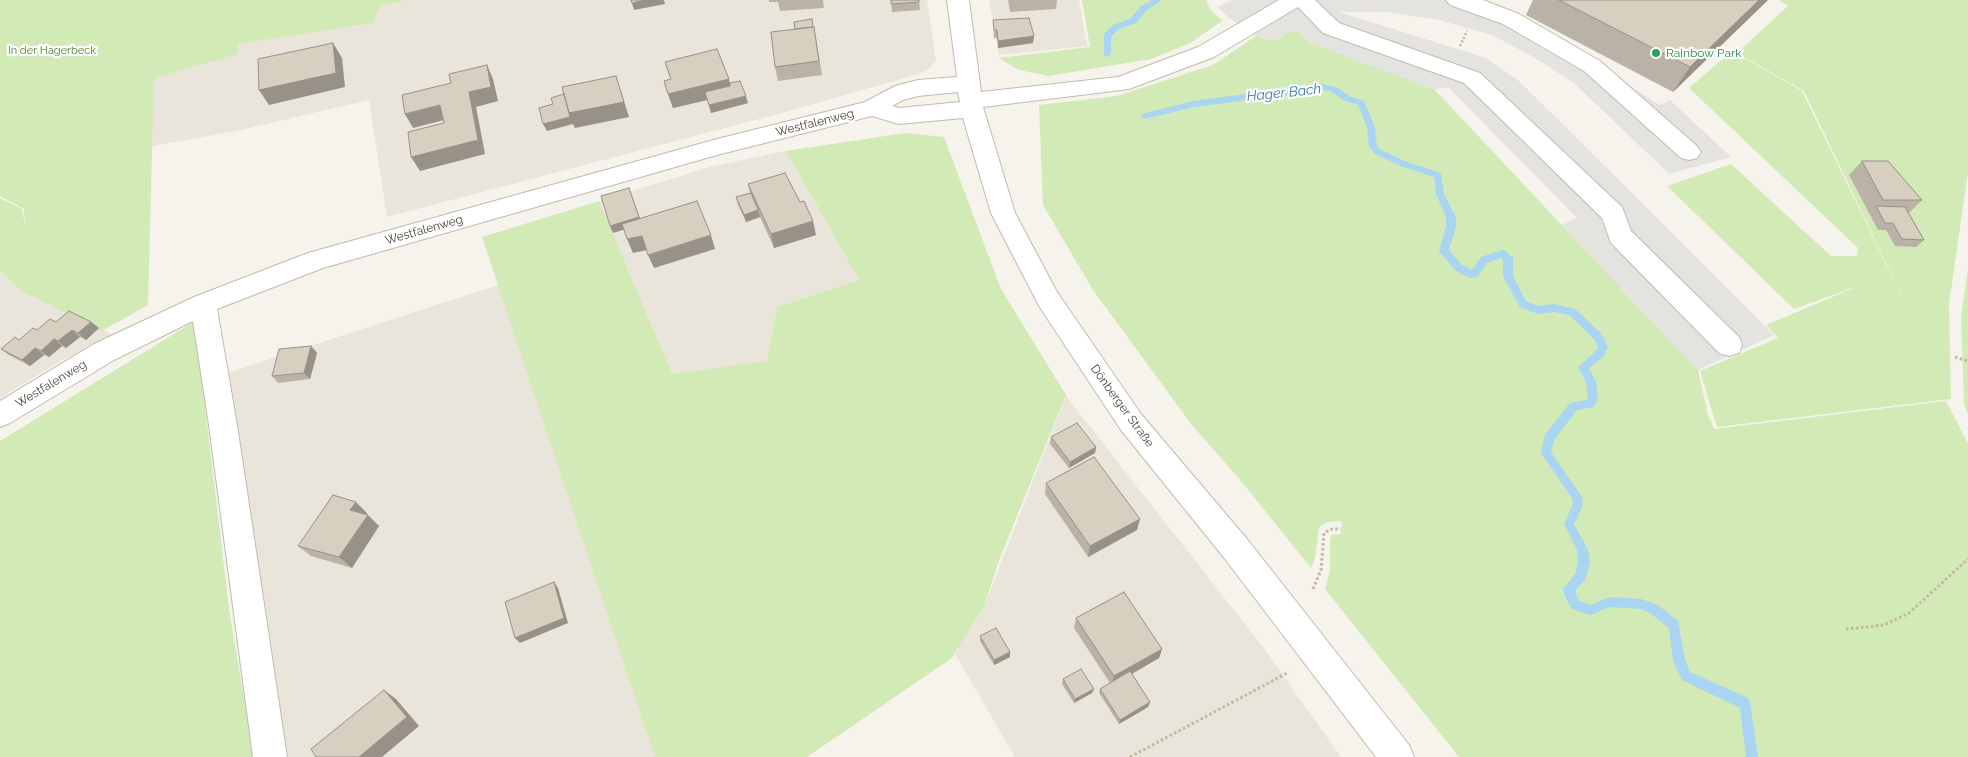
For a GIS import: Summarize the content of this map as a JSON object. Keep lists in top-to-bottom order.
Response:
{
  "streets": {
    "street": ["Westfalenweg", "Dönberger Straße"]
  },
  "crossings": [
    ["Westfalenweg", "Dönberger Straße"]
  ],
  "water": ["Hager Bach"],
  "parks": ["In der Hagerbeck"],
  "places": ["Rainbow Park"]
}
